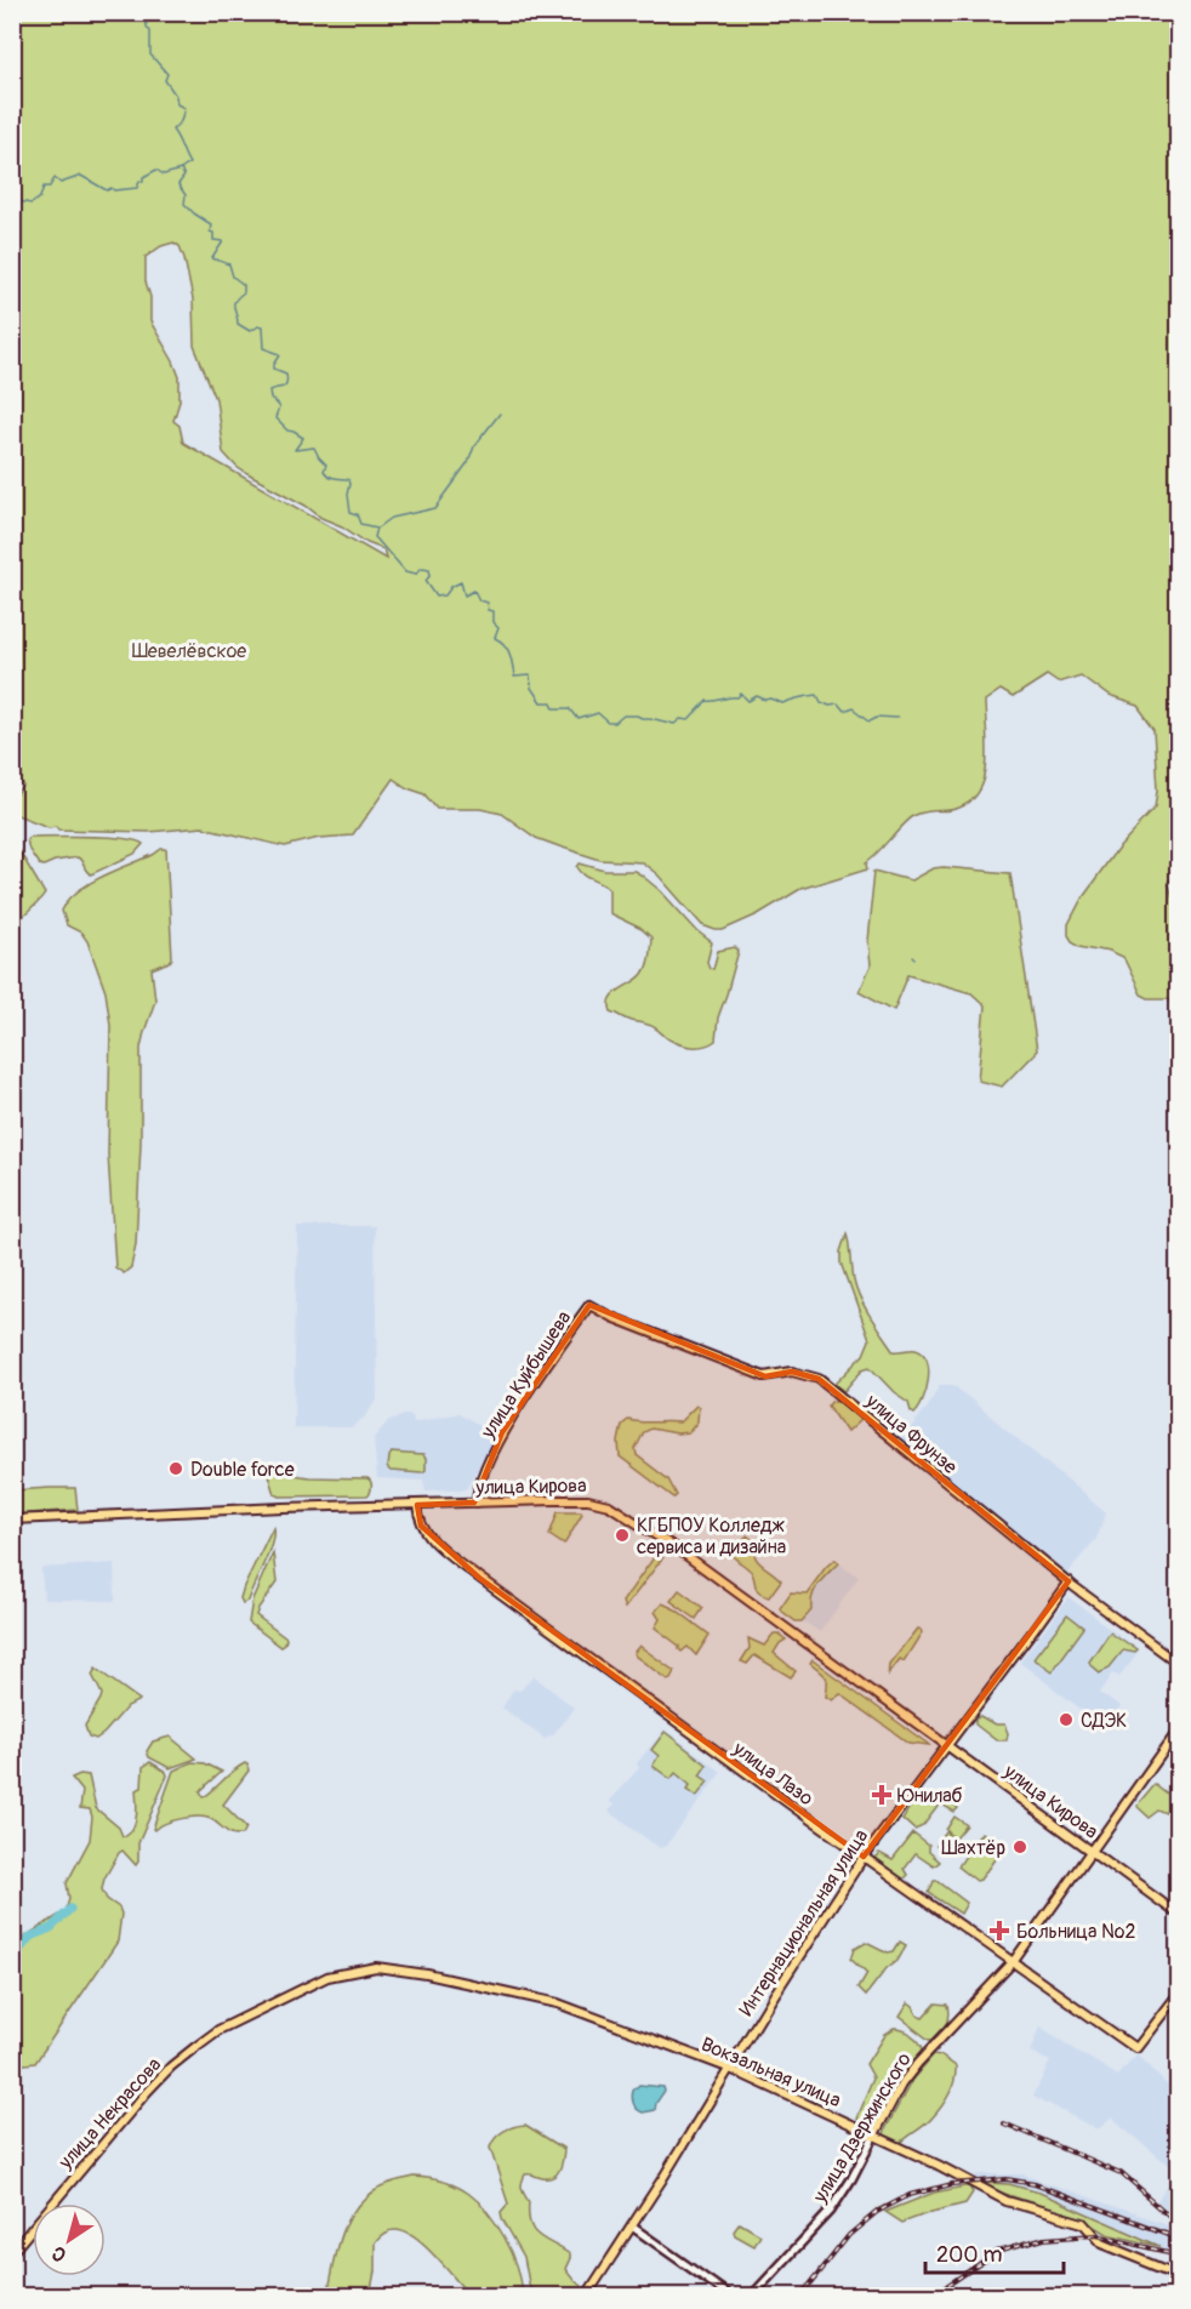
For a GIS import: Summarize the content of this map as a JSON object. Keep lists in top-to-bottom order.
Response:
{
  "streets": {
    "main road": [
      "улица Куйбышева",
      "улица Фрунзе",
      "улица Кирова",
      "улица Лазо",
      "Интернациональная улица",
      "Вокзальная улица",
      "улица Некрасова",
      "улица Дзержинского"
    ]
  },
  "crossings": [
    ["улица Куйбышева", "улица Фрунзе"],
    ["улица Куйбышева", "улица Кирова"],
    ["улица Фрунзе", "Интернациональная улица"],
    ["улица Кирова", "улица Лазо"],
    ["улица Кирова", "Интернациональная улица"],
    ["улица Кирова", "улица Дзержинского"],
    ["улица Лазо", "Интернациональная улица"],
    ["улица Лазо", "улица Дзержинского"],
    ["Интернациональная улица", "Вокзальная улица"],
    ["Вокзальная улица", "улица Некрасова"],
    ["Вокзальная улица", "улица Дзержинского"]
  ],
  "parks": ["Шевелёвское"],
  "places": {
    "other": [
      "Double force",
      "КГБПОУ Колледж сервиса и дизайна",
      "СДЭК",
      "Шахтёр"
    ],
    "health": ["Юнилаб", "Больница №2"]
  },
  "scale_bar": "200 m",
  "north": "bottom left"
}
